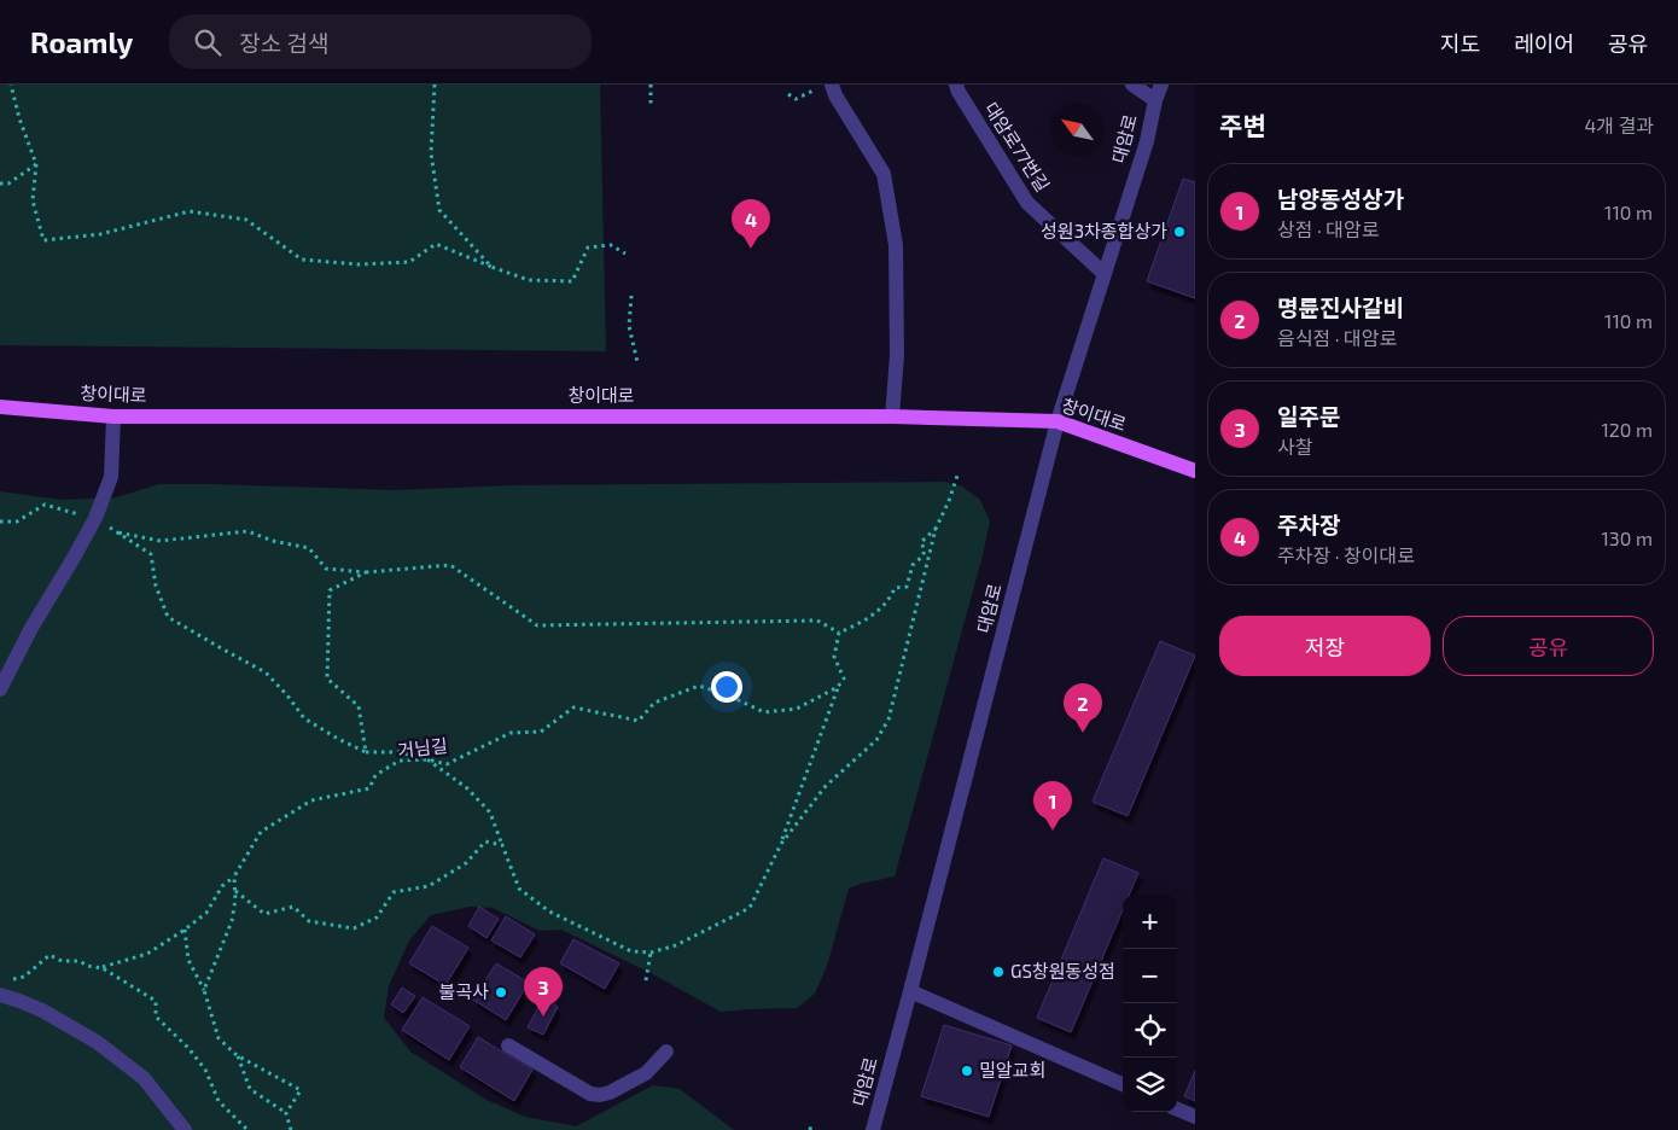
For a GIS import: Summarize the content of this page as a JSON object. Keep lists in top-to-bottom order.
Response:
{
  "streets": {
    "main road": ["창이대로"],
    "street": ["대암로", "대암로77번길"],
    "path": ["거님길"]
  },
  "crossings": [
    ["대암로", "대암로77번길"],
    ["대암로", "창이대로"]
  ],
  "places": [
    "성원3차종합상가",
    "GS창원동성점",
    "불곡사",
    "밀알교회"
  ],
  "north": "top left",
  "page": {
    "header": "Roamly",
    "search": "장소 검색",
    "nav": ["지도", "레이어", "공유"],
    "heading": ["주변", "4개 결과"],
    "list": [
      {
        "mark": "1",
        "name": "남양동성상가",
        "note": "상점 · 대암로",
        "value": "110 m"
      },
      {
        "mark": "2",
        "name": "명륜진사갈비",
        "note": "음식점 · 대암로",
        "value": "110 m"
      },
      {
        "mark": "3",
        "name": "일주문",
        "note": "사찰",
        "value": "120 m"
      },
      {
        "mark": "4",
        "name": "주차장",
        "note": "주차장 · 창이대로",
        "value": "130 m"
      }
    ],
    "pins": [
      "4",
      "2",
      "1",
      "3"
    ],
    "buttons": ["저장", "공유"],
    "map_buttons": ["+", "−"]
  }
}
